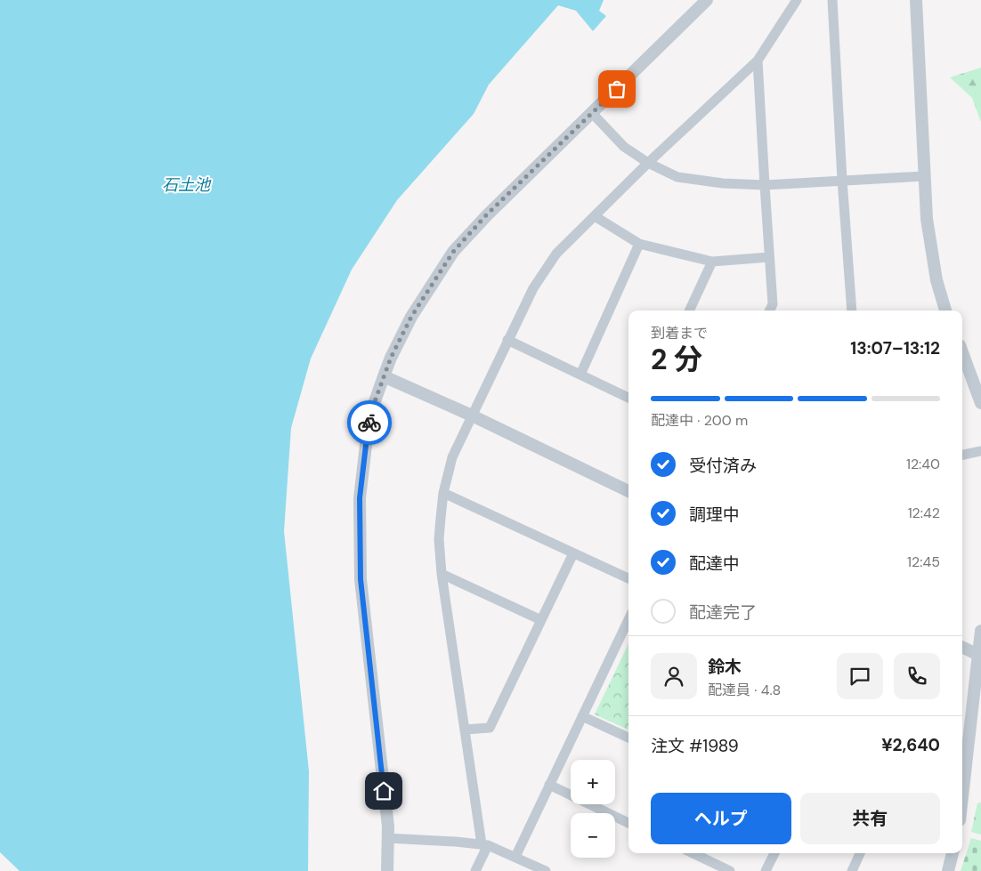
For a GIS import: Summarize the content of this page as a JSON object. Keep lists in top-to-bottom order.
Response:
{
  "water": ["石土池"],
  "page": {
    "heading": ["2 分", "到着まで", "13:07–13:12"],
    "panel": [
      "鈴木",
      "配達員 · 4.8",
      "注文 #1989",
      "¥2,640"
    ],
    "bar": "配達中 · 200 m",
    "list": [
      ["受付済み", "12:40"],
      ["調理中", "12:42"],
      ["配達中", "12:45"],
      "配達完了"
    ],
    "map_buttons": ["+", "−"],
    "buttons": ["ヘルプ", "共有"]
  }
}
